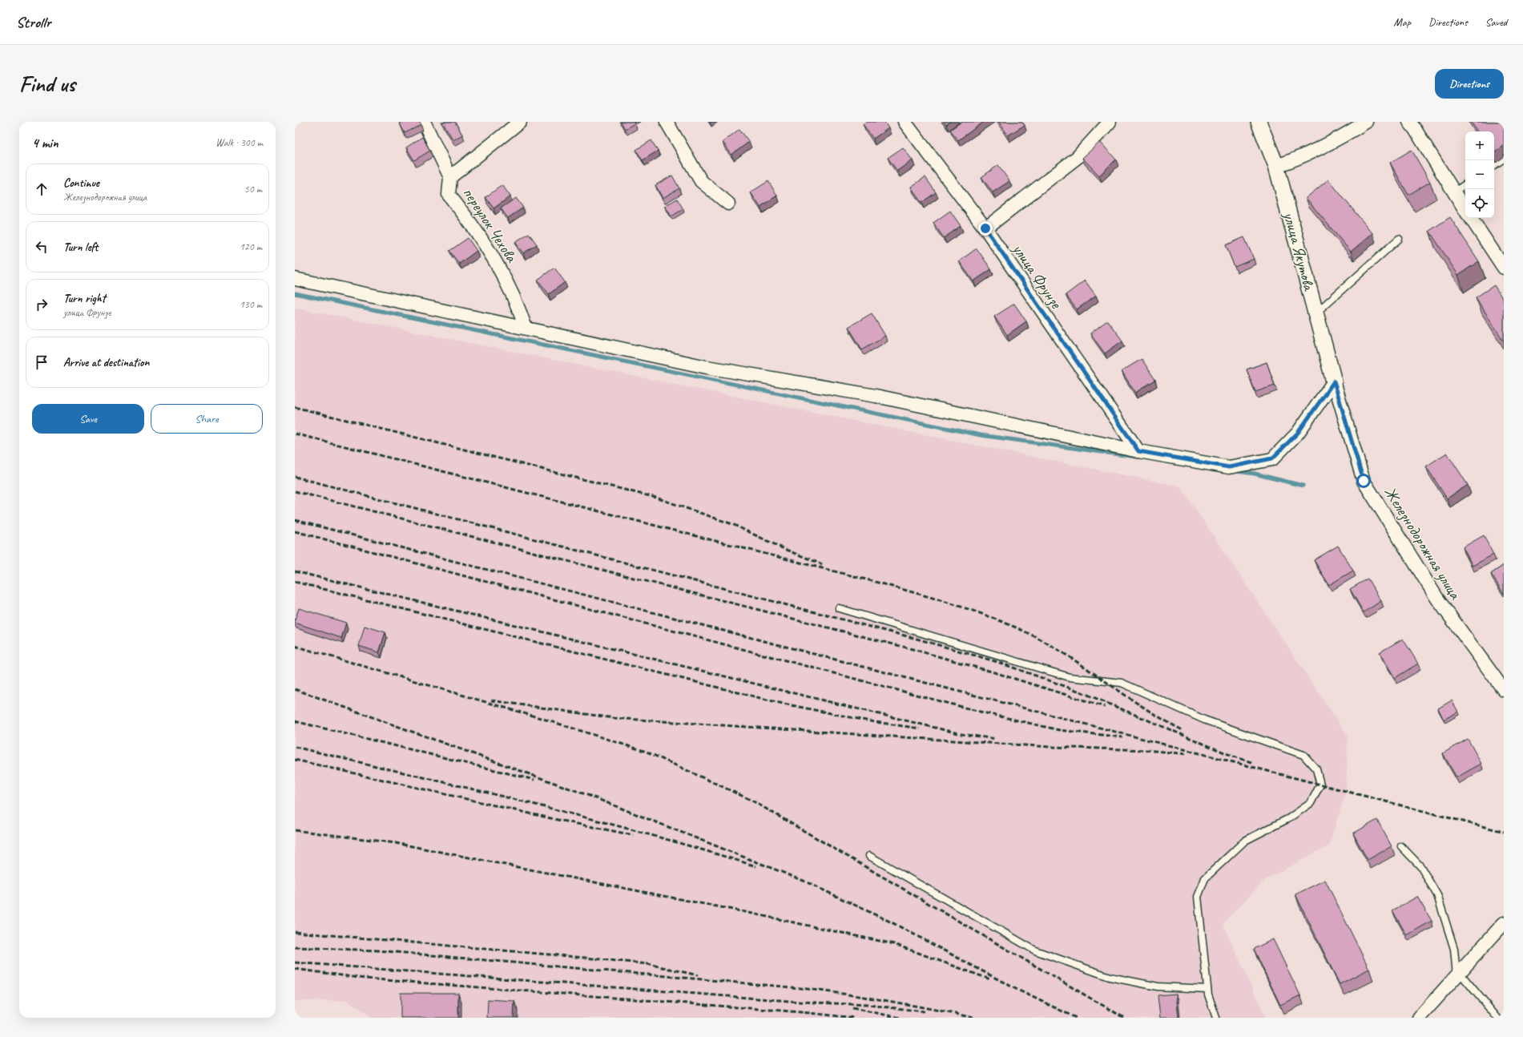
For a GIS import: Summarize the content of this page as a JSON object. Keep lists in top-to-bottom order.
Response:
{
  "streets": {
    "street": [
      "переулок Чехова",
      "улица Якутова",
      "улица Фрунзе",
      "Железнодорожная улица"
    ]
  },
  "crossings": [
    ["улица Якутова", "Железнодорожная улица"]
  ],
  "page": {
    "header": "Strollr",
    "nav": ["Map", "Directions", "Saved"],
    "buttons": [
      "Directions",
      ["Save", "Share"]
    ],
    "title": "Find us",
    "heading": ["4 min", "Walk · 300 m"],
    "map_buttons": ["+", "−"],
    "list": [
      ["Continue", "Железнодорожная улица", "50 m"],
      ["Turn left", "120 m"],
      ["Turn right", "улица Фрунзе", "130 m"],
      "Arrive at destination"
    ]
  }
}
